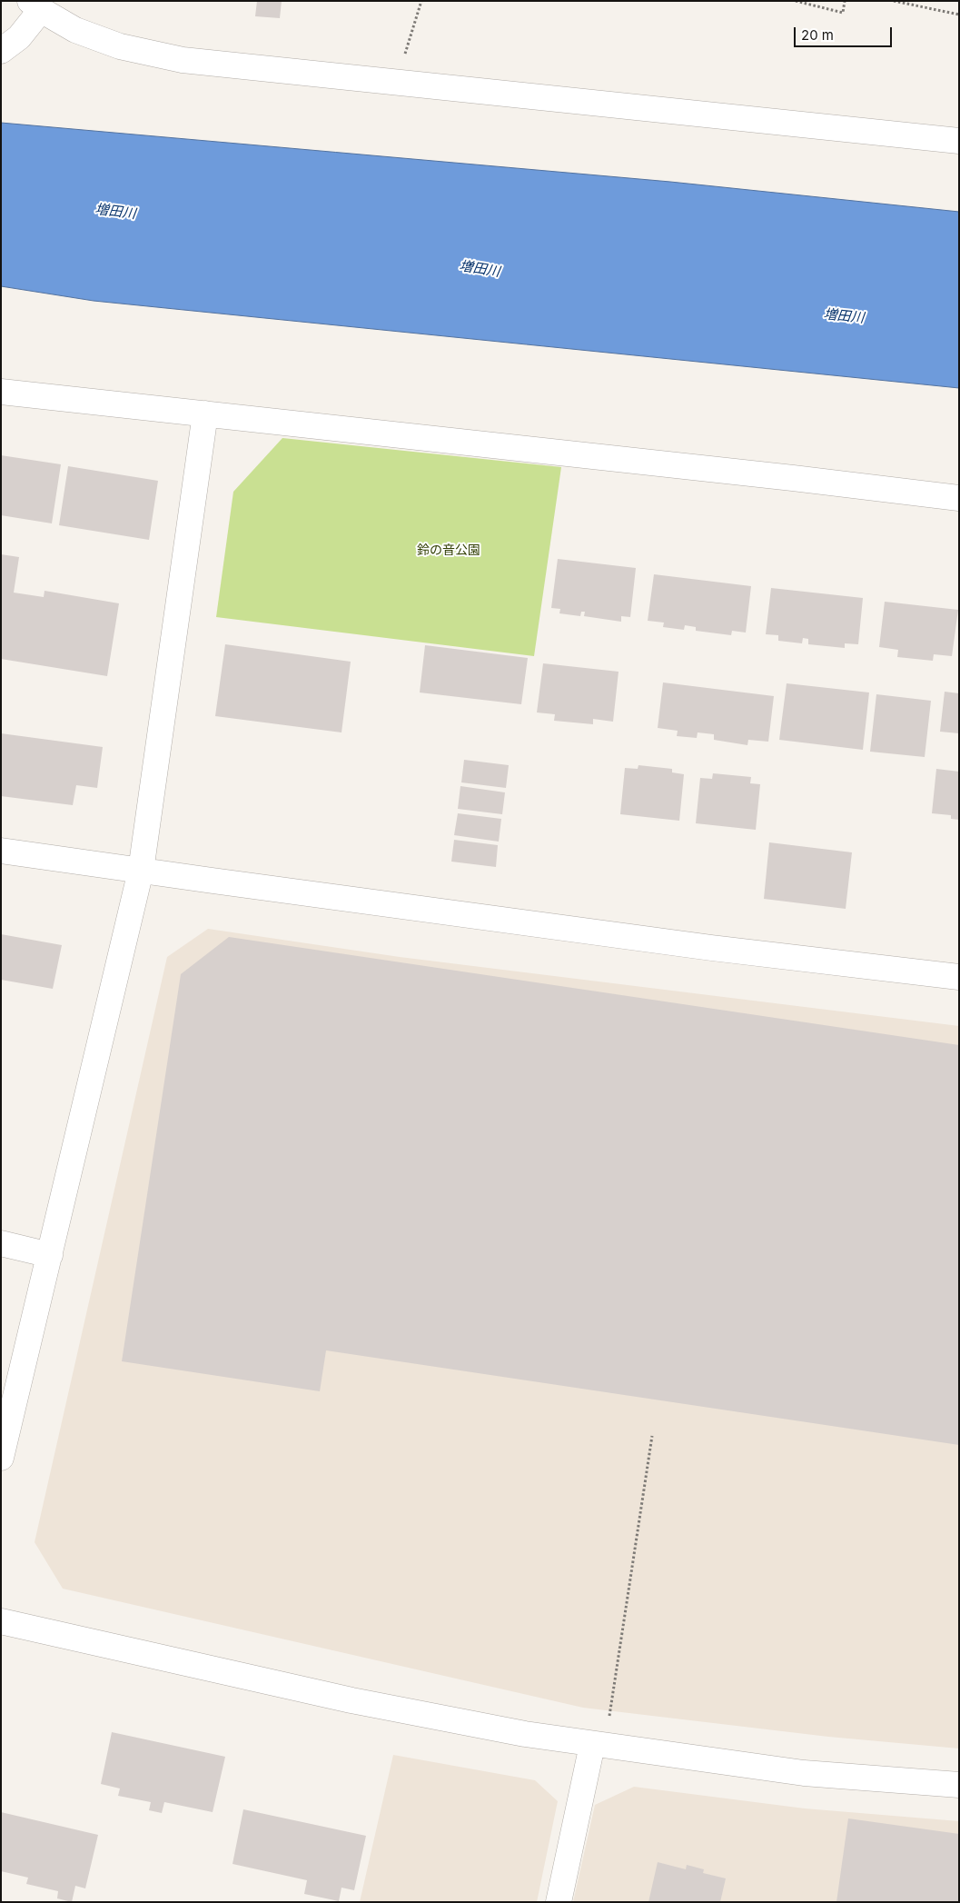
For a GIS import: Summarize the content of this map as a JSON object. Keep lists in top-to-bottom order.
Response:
{
  "water": ["増田川"],
  "parks": ["鈴の音公園"],
  "scale_bar": "20 m"
}
